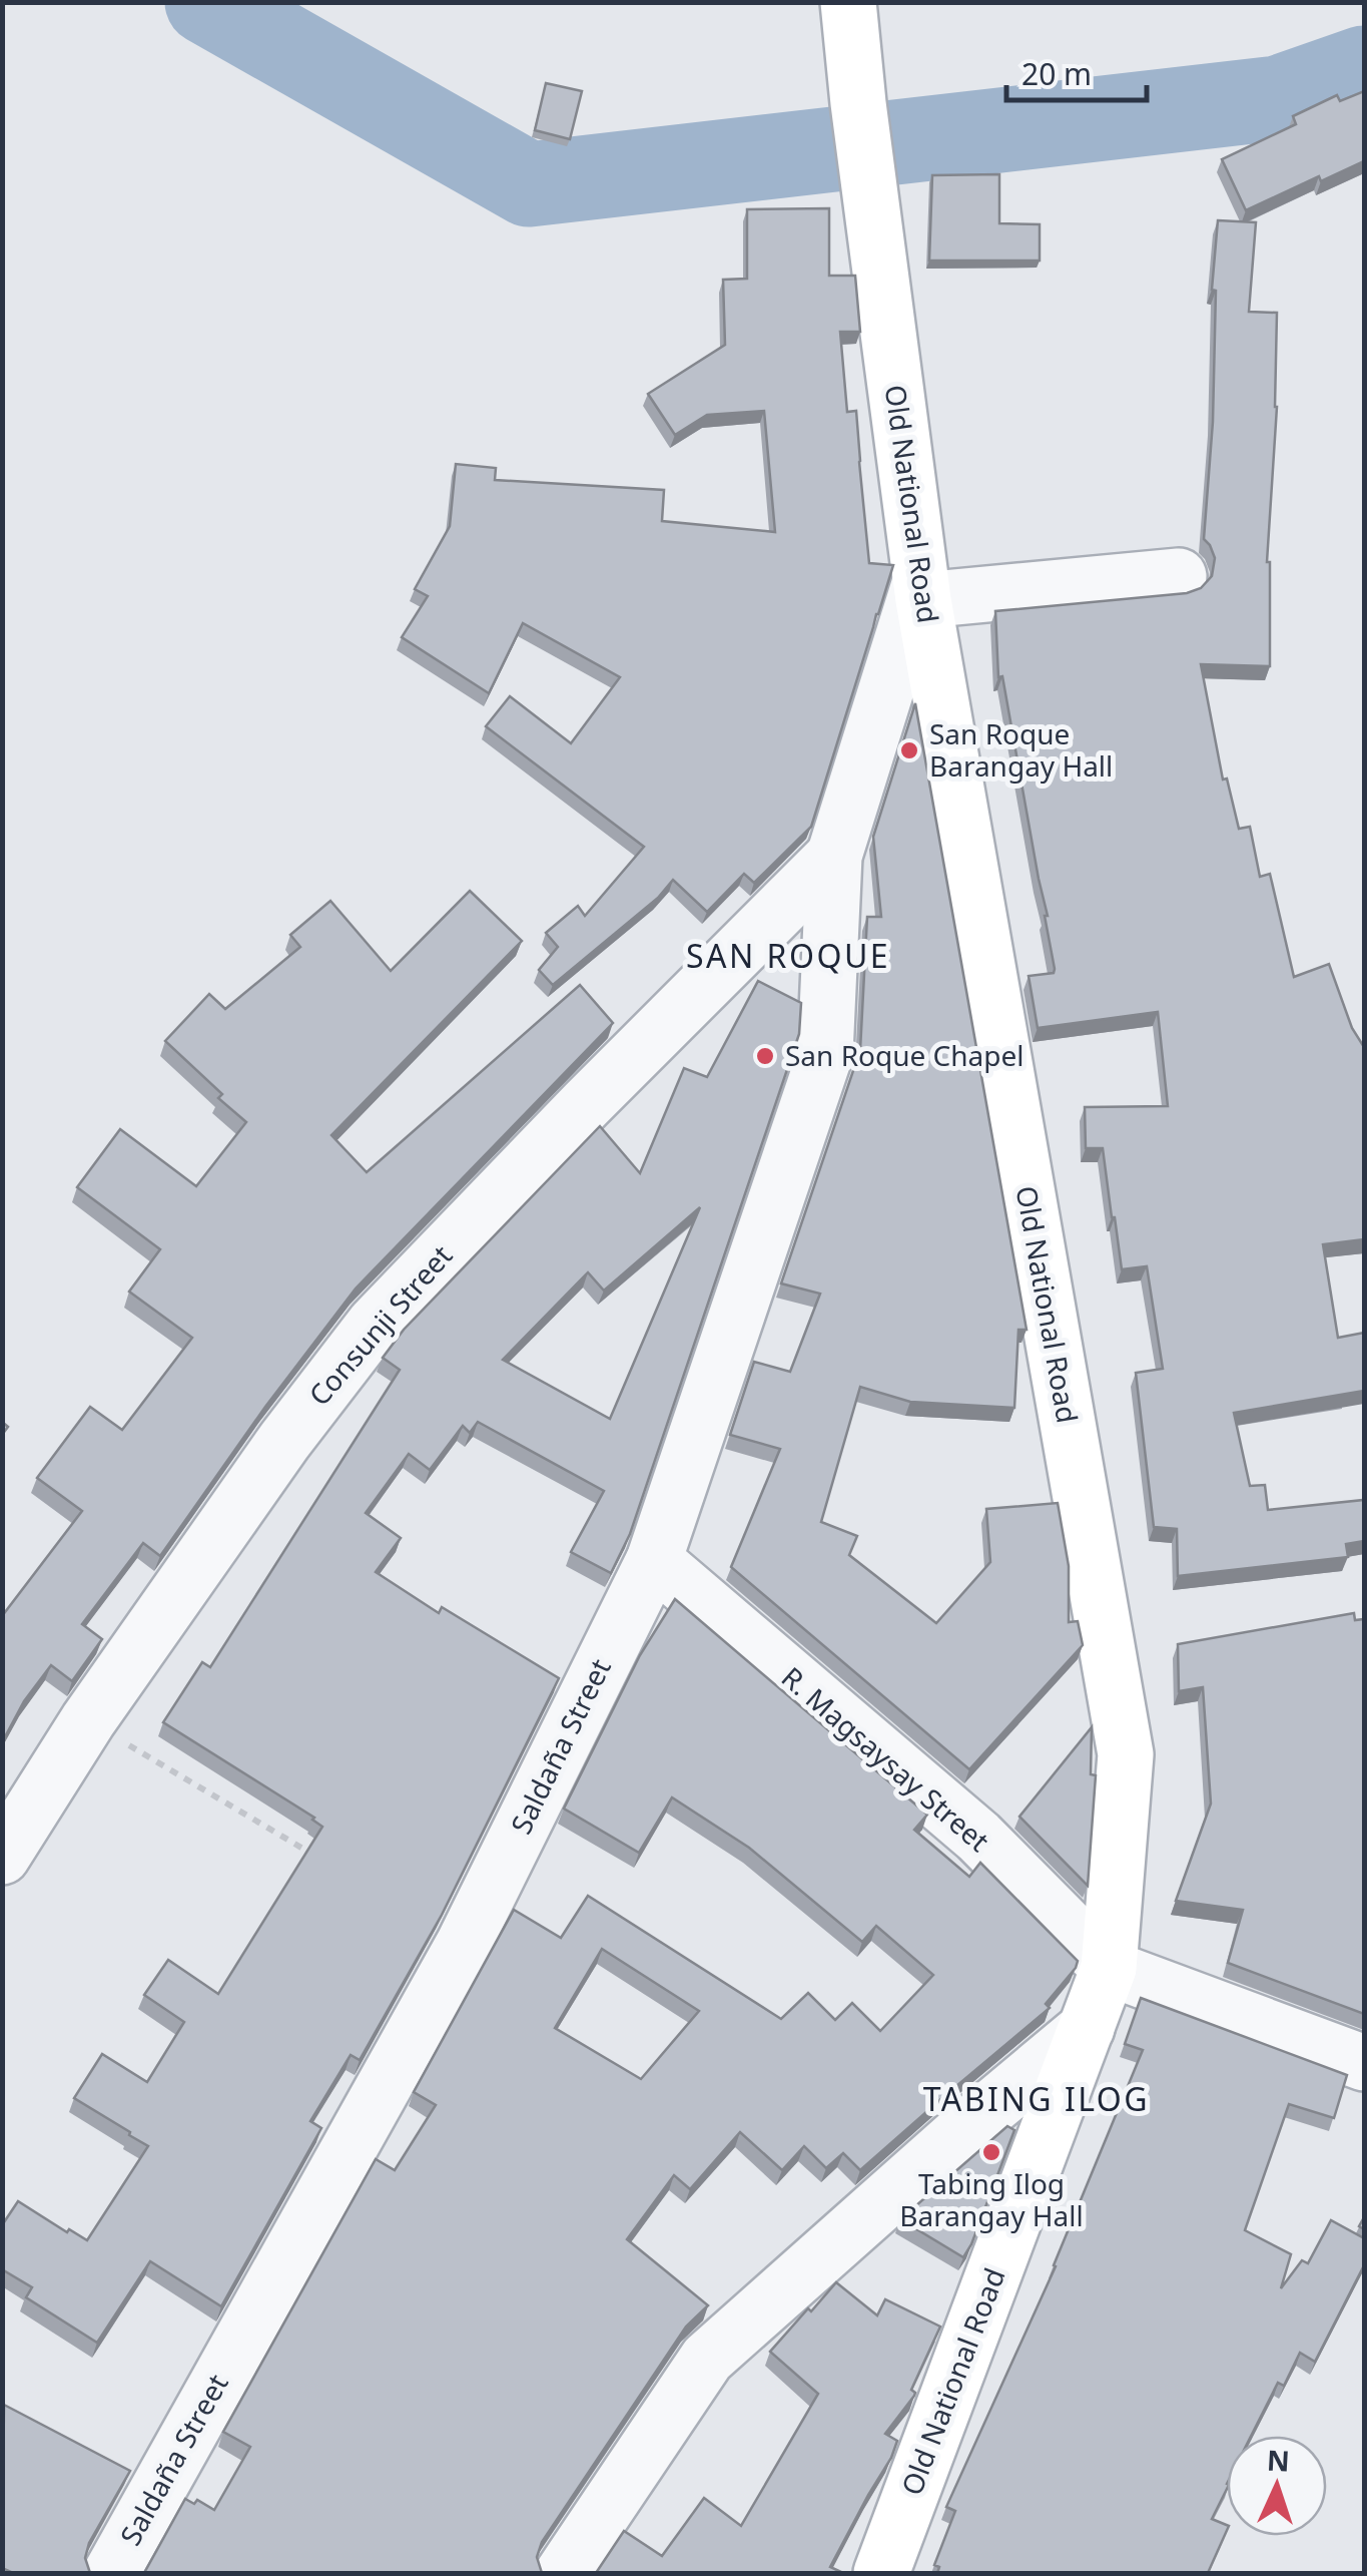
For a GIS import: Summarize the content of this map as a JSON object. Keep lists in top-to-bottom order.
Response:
{
  "streets": {
    "main road": ["Old National Road"],
    "street": ["Consunji Street", "Saldaña Street", "R. Magsaysay Street"]
  },
  "crossings": [
    ["Old National Road", "R. Magsaysay Street"],
    ["Consunji Street", "Saldaña Street"],
    ["Saldaña Street", "R. Magsaysay Street"]
  ],
  "districts": ["SAN ROQUE", "TABING ILOG"],
  "places": ["San Roque Barangay Hall", "San Roque Chapel", "Tabing Ilog Barangay Hall"],
  "scale_bar": "20 m",
  "north": "top"
}
